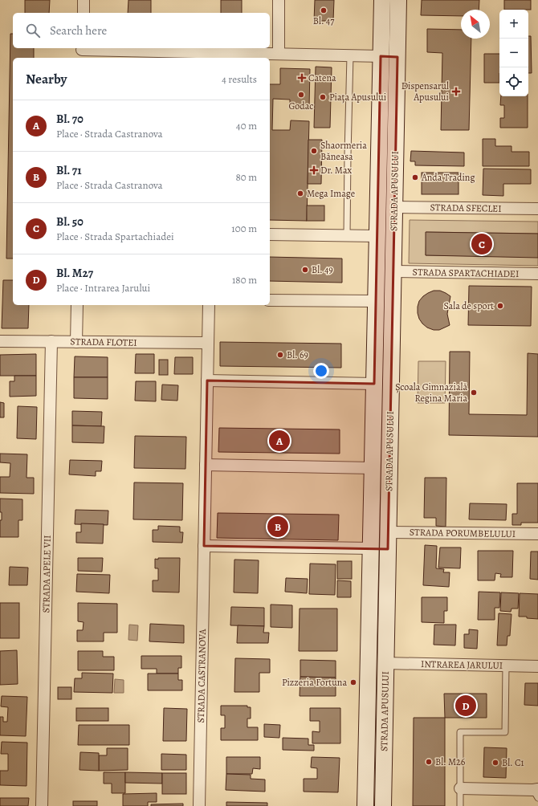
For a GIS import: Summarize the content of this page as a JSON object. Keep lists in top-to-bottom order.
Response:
{
  "streets": {
    "main road": ["STRADA APUSULUI"],
    "street": [
      "STRADA SFECLEI",
      "STRADA SPARTACHIADEI",
      "STRADA FLOTEI",
      "STRADA PORUMBELULUI",
      "STRADA APELE VII",
      "INTRAREA JARULUI",
      "STRADA CASTRANOVA"
    ]
  },
  "crossings": [
    ["STRADA APUSULUI", "STRADA SFECLEI"],
    ["STRADA APUSULUI", "STRADA SPARTACHIADEI"],
    ["STRADA APUSULUI", "STRADA PORUMBELULUI"],
    ["STRADA APUSULUI", "INTRAREA JARULUI"],
    ["STRADA FLOTEI", "STRADA APELE VII"],
    ["STRADA FLOTEI", "STRADA CASTRANOVA"]
  ],
  "places": {
    "other": [
      "Bl. 47",
      "Godac",
      "Piața Apusului",
      "Shaormeria Băneasa",
      "Anda Trading",
      "Mega Image",
      "Bl. 49",
      "Sala de sport",
      "Bl. 69",
      "Școala Gimnazială Regina Maria",
      "Pizzeria Fortuna",
      "Bl. M26",
      "Bl. C1"
    ],
    "health": ["Catena", "Dispensarul Apusului", "Dr. Max"]
  },
  "north": "top left",
  "page": {
    "map_buttons": ["+", "−"],
    "search": "Search here",
    "heading": ["Nearby", "4 results"],
    "list": [
      {
        "mark": "A",
        "name": "Bl. 70",
        "note": "Place · Strada Castranova",
        "value": "40 m"
      },
      {
        "mark": "B",
        "name": "Bl. 71",
        "note": "Place · Strada Castranova",
        "value": "80 m"
      },
      {
        "mark": "C",
        "name": "Bl. 50",
        "note": "Place · Strada Spartachiadei",
        "value": "100 m"
      },
      {
        "mark": "D",
        "name": "Bl. M27",
        "note": "Place · Intrarea Jarului",
        "value": "180 m"
      }
    ],
    "pins": [
      "C",
      "A",
      "B",
      "D"
    ]
  }
}
